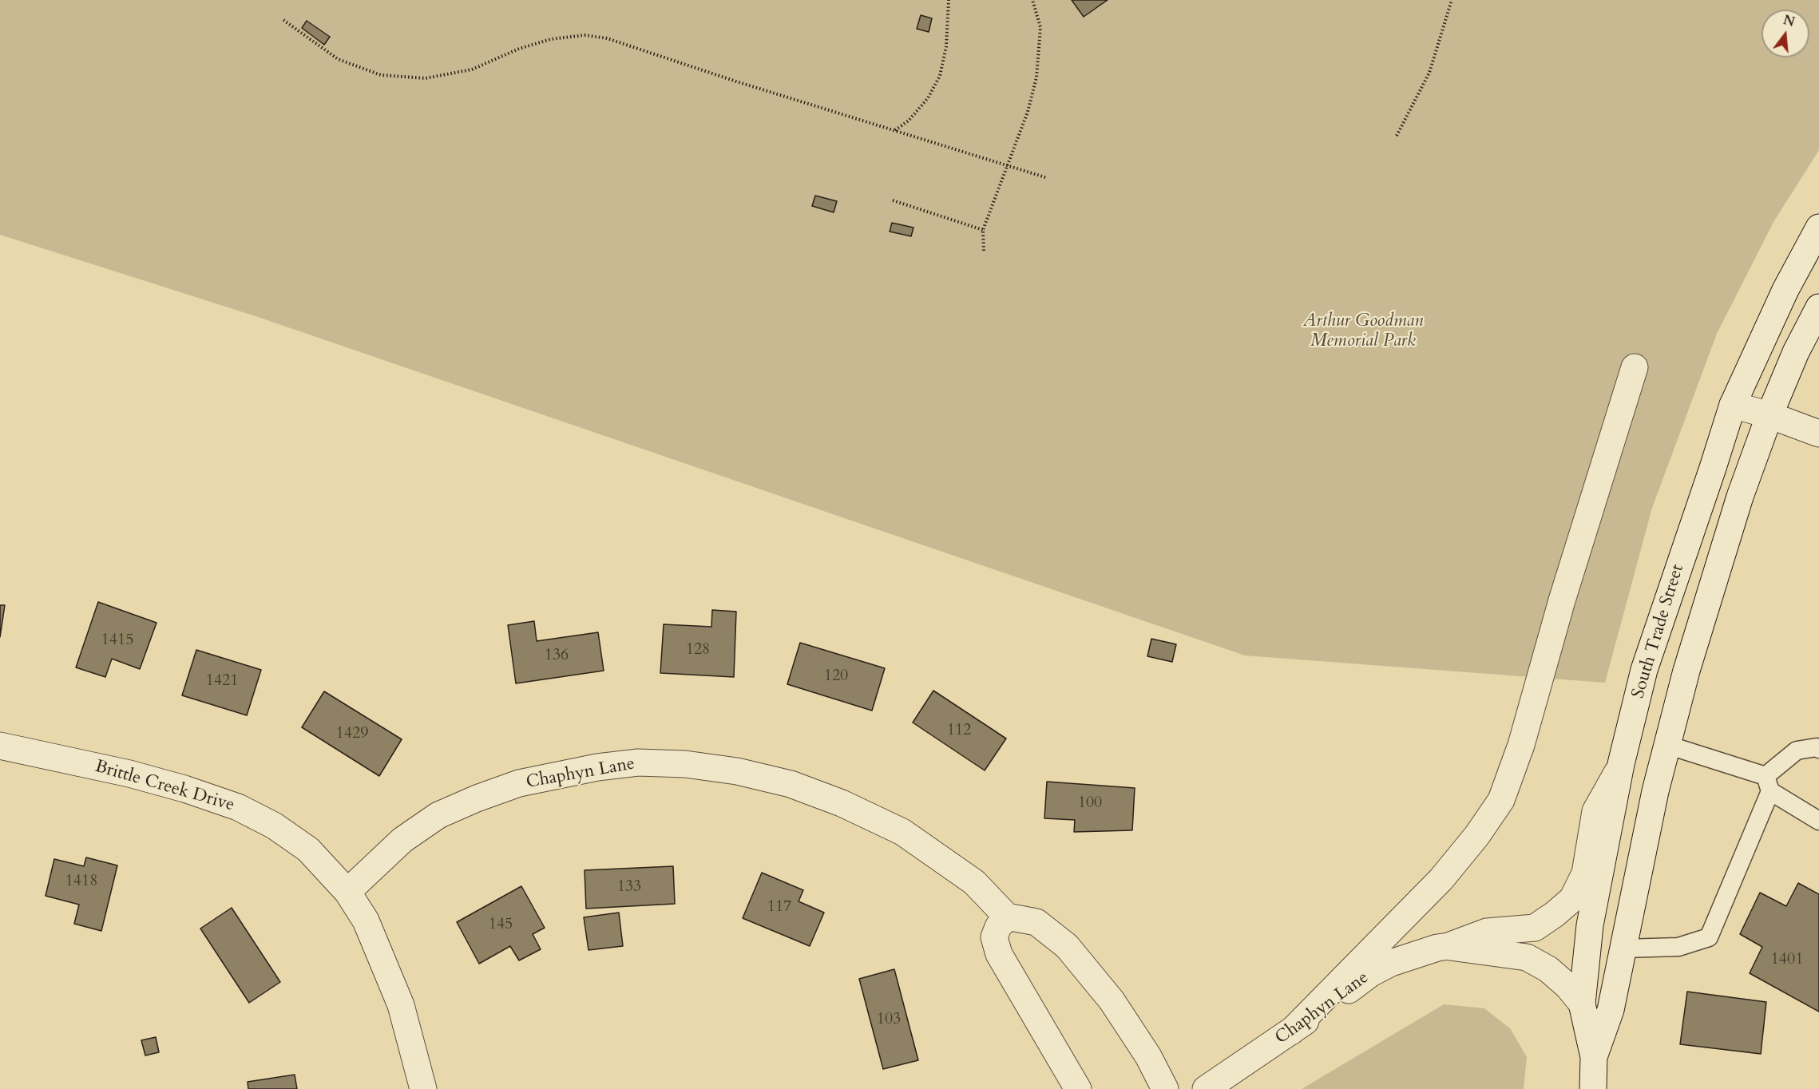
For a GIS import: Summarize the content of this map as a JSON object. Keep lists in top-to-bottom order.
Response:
{
  "streets": {
    "street": ["South Trade Street", "Chaphyn Lane", "Brittle Creek Drive"]
  },
  "crossings": [
    ["South Trade Street", "Chaphyn Lane"],
    ["Chaphyn Lane", "Brittle Creek Drive"]
  ],
  "parks": ["Arthur Goodman Memorial Park"],
  "house_numbers": [
    "1415",
    "128",
    "136",
    "120",
    "1421",
    "112",
    "1429",
    "100",
    "1418",
    "133",
    "117",
    "145",
    "1401",
    "103"
  ],
  "north": "top"
}
